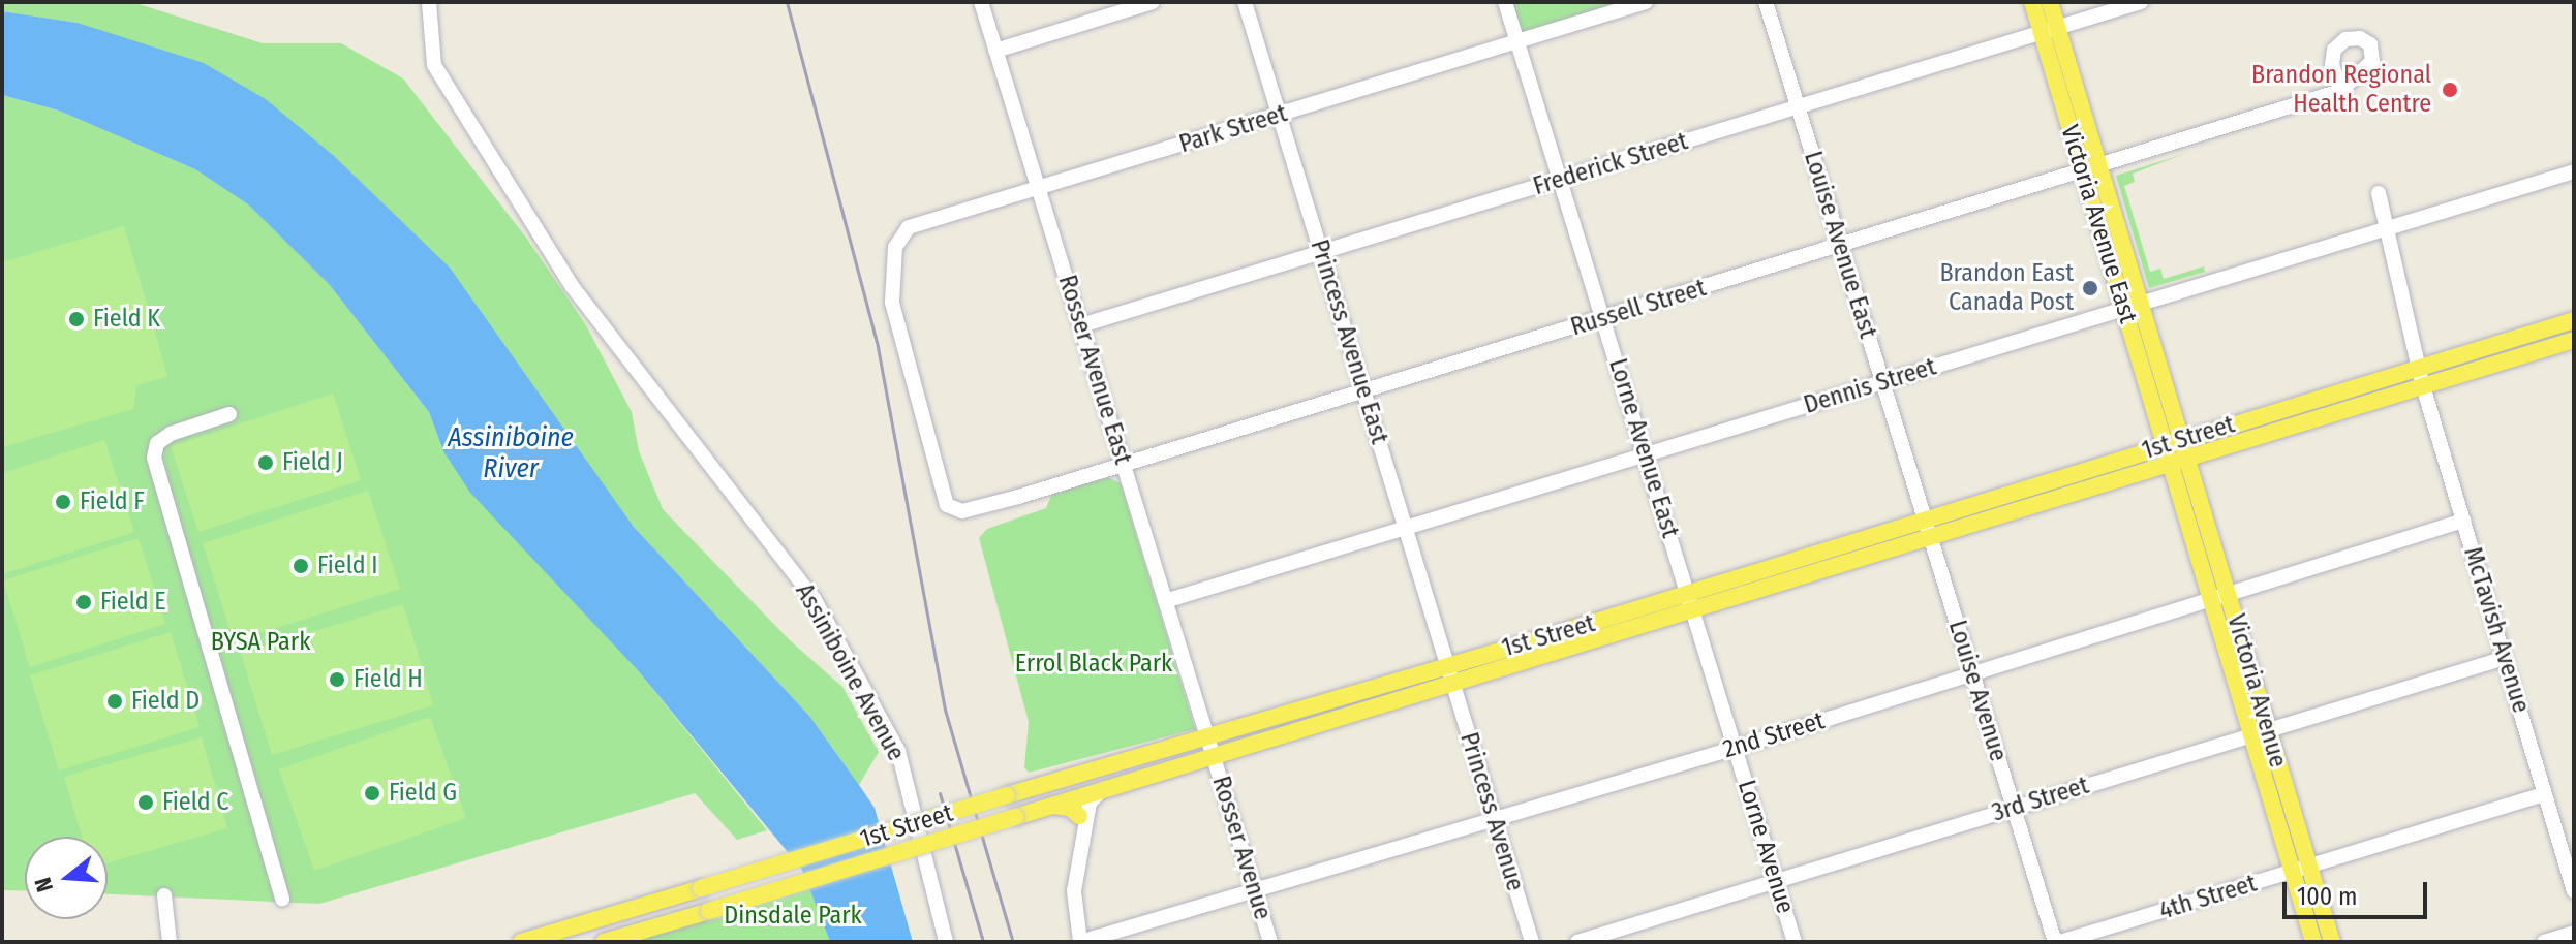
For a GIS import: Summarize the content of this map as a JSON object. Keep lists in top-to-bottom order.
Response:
{
  "streets": {
    "main road": ["Victoria Avenue East", "1st Street", "Victoria Avenue"],
    "street": [
      "Park Street",
      "Frederick Street",
      "Louise Avenue East",
      "Russell Street",
      "Princess Avenue East",
      "Rosser Avenue East",
      "Dennis Street",
      "Lorne Avenue East",
      "McTavish Avenue",
      "Assiniboine Avenue",
      "Louise Avenue",
      "2nd Street",
      "3rd Street",
      "Princess Avenue",
      "Lorne Avenue",
      "Rosser Avenue",
      "4th Street"
    ]
  },
  "crossings": [
    ["Park Street", "Russell Street"],
    ["Park Street", "Princess Avenue East"],
    ["Park Street", "Rosser Avenue East"],
    ["Park Street", "Lorne Avenue East"],
    ["Frederick Street", "Victoria Avenue East"],
    ["Frederick Street", "Louise Avenue East"],
    ["Frederick Street", "Princess Avenue East"],
    ["Frederick Street", "Rosser Avenue East"],
    ["Frederick Street", "Lorne Avenue East"],
    ["Victoria Avenue East", "Russell Street"],
    ["Victoria Avenue East", "Dennis Street"],
    ["Victoria Avenue East", "1st Street"],
    ["Victoria Avenue East", "Victoria Avenue"],
    ["Louise Avenue East", "Russell Street"],
    ["Louise Avenue East", "Dennis Street"],
    ["Louise Avenue East", "1st Street"],
    ["Louise Avenue East", "Louise Avenue"],
    ["Russell Street", "Princess Avenue East"],
    ["Russell Street", "Rosser Avenue East"],
    ["Russell Street", "Lorne Avenue East"],
    ["Princess Avenue East", "Dennis Street"],
    ["Princess Avenue East", "1st Street"],
    ["Princess Avenue East", "Princess Avenue"],
    ["Rosser Avenue East", "Dennis Street"],
    ["Rosser Avenue East", "1st Street"],
    ["Rosser Avenue East", "Rosser Avenue"],
    ["Dennis Street", "Lorne Avenue East"],
    ["Dennis Street", "McTavish Avenue"],
    ["1st Street", "Lorne Avenue East"],
    ["1st Street", "McTavish Avenue"],
    ["1st Street", "Louise Avenue"],
    ["1st Street", "Victoria Avenue"],
    ["1st Street", "Princess Avenue"],
    ["1st Street", "Lorne Avenue"],
    ["1st Street", "Rosser Avenue"],
    ["Lorne Avenue East", "Lorne Avenue"],
    ["McTavish Avenue", "2nd Street"],
    ["McTavish Avenue", "3rd Street"],
    ["McTavish Avenue", "4th Street"],
    ["Louise Avenue", "2nd Street"],
    ["Louise Avenue", "3rd Street"],
    ["Louise Avenue", "4th Street"],
    ["Victoria Avenue", "2nd Street"],
    ["Victoria Avenue", "3rd Street"],
    ["Victoria Avenue", "4th Street"],
    ["2nd Street", "Princess Avenue"],
    ["2nd Street", "Lorne Avenue"],
    ["2nd Street", "Rosser Avenue"],
    ["3rd Street", "Lorne Avenue"]
  ],
  "water": ["Assiniboine River"],
  "parks": ["BYSA Park", "Errol Black Park", "Dinsdale Park"],
  "places": [
    "Brandon Regional Health Centre",
    "Brandon East Canada Post",
    "Field K",
    "Field J",
    "Field F",
    "Field I",
    "Field E",
    "Field H",
    "Field D",
    "Field G",
    "Field C"
  ],
  "scale_bar": "100 m",
  "north": "left"
}
